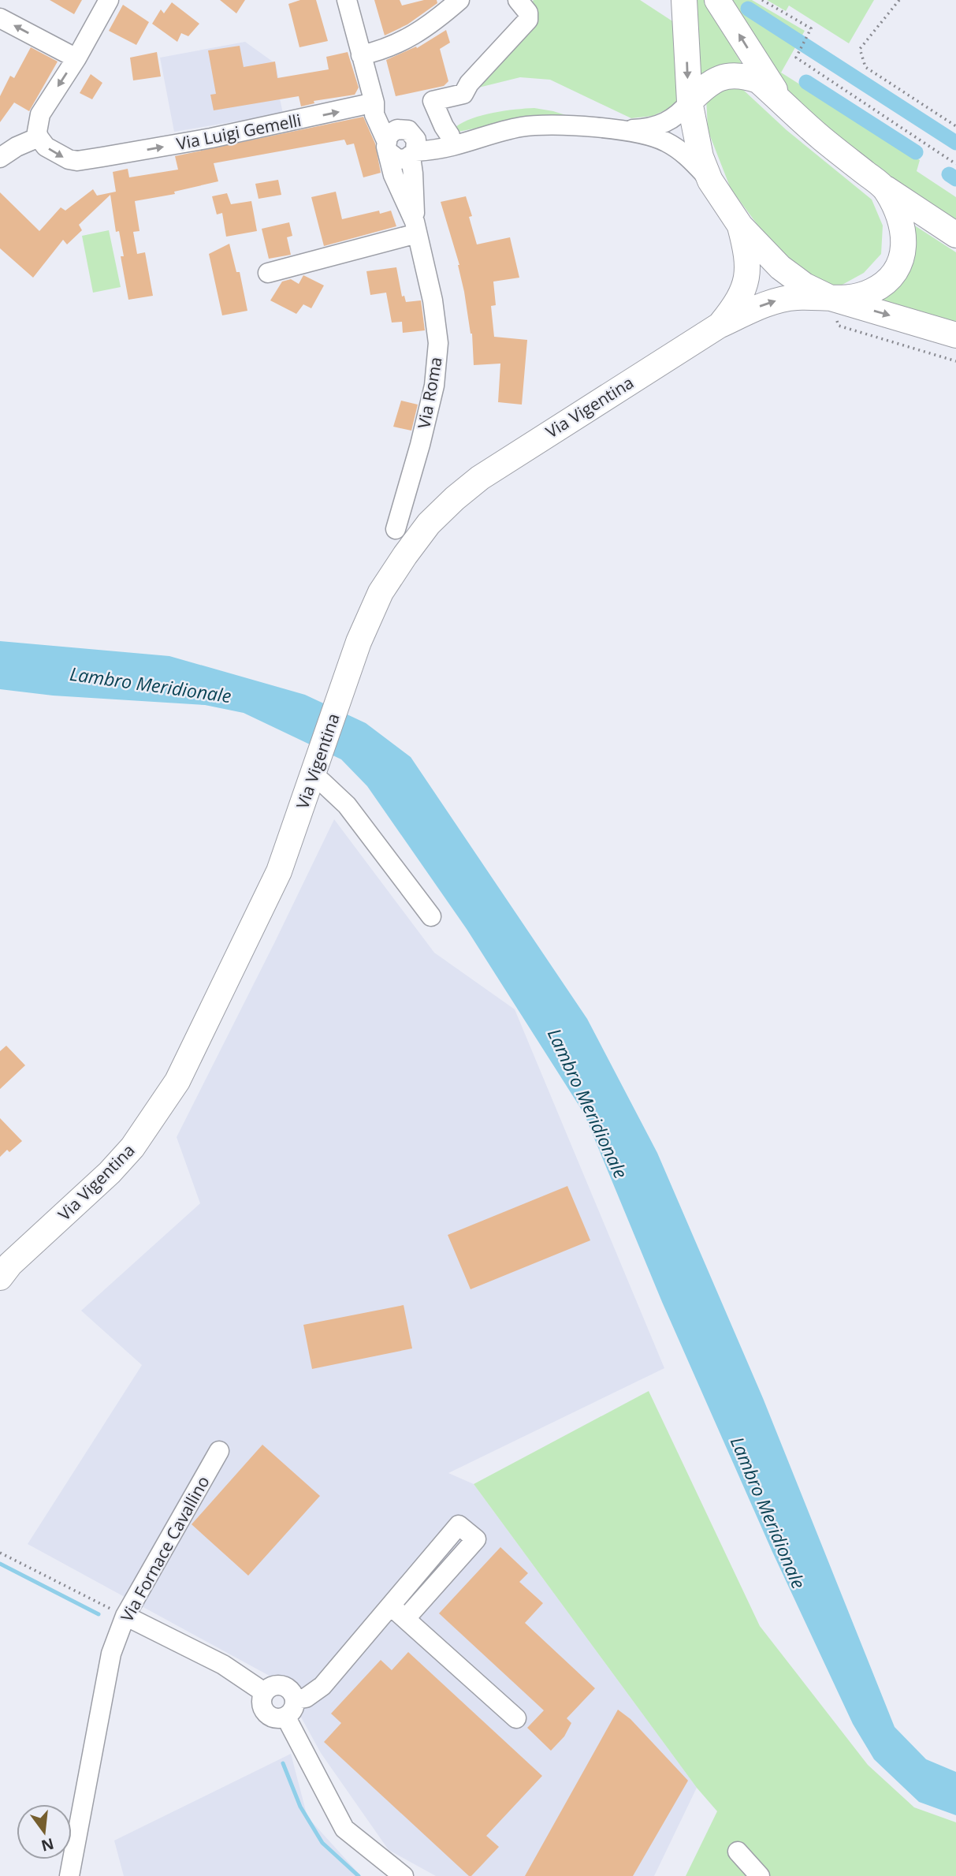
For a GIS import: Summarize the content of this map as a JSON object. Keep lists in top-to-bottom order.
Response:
{
  "streets": {
    "main road": ["Via Vigentina"],
    "street": ["Via Luigi Gemelli", "Via Roma", "Via Fornace Cavallino"]
  },
  "crossings": [
    ["Via Luigi Gemelli", "Via Roma"]
  ],
  "water": ["Lambro Meridionale"],
  "north": "bottom"
}
